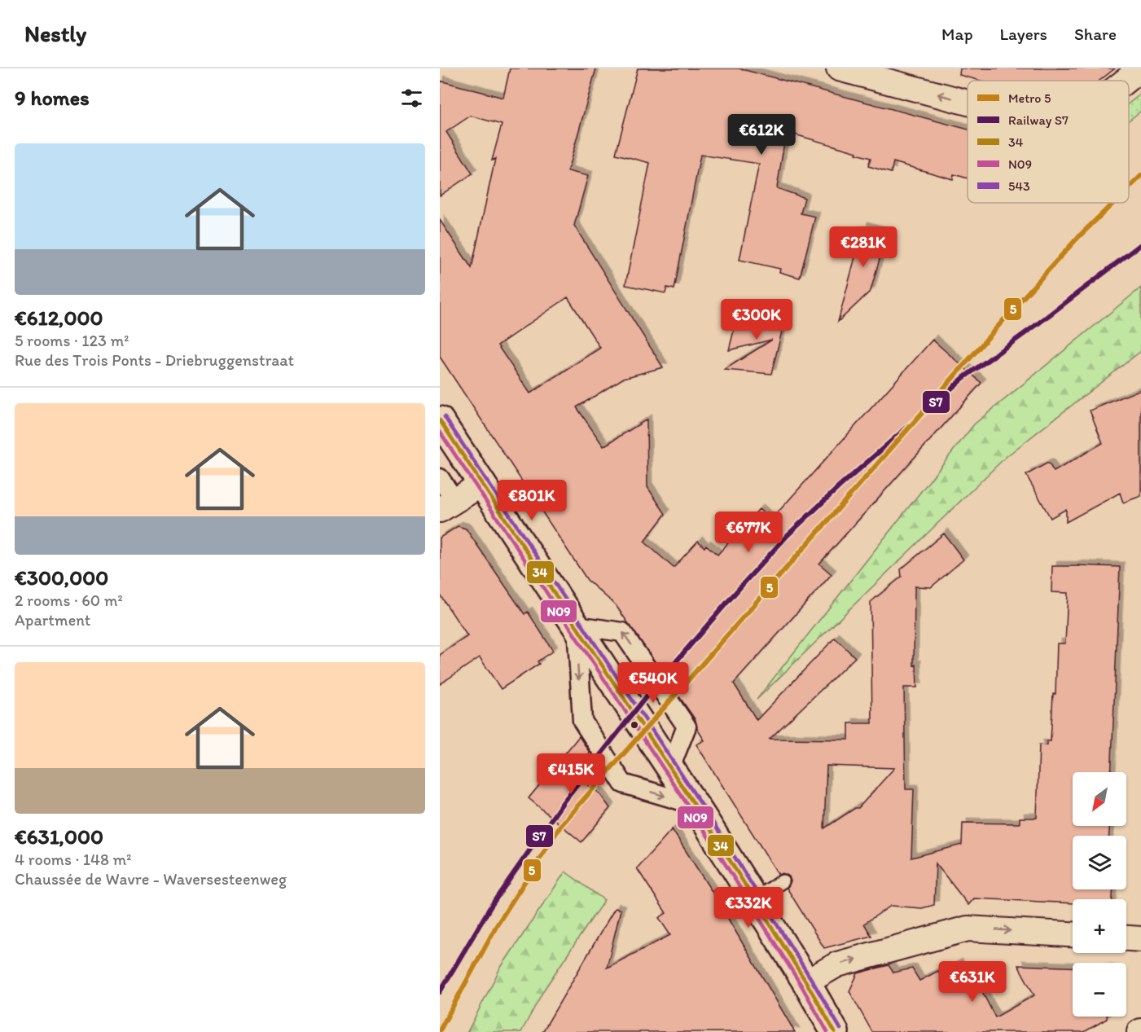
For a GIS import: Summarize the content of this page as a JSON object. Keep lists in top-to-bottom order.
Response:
{
  "lines": [
    "metro line 5",
    "rail line S7",
    "transit line 543",
    "transit line 34",
    "transit line N09"
  ],
  "legend": [
    "Metro 5",
    "Railway S7",
    "34",
    "N09",
    "543"
  ],
  "north": "bottom left",
  "page": {
    "header": "Nestly",
    "nav": ["Map", "Layers", "Share"],
    "heading": "9 homes",
    "price": [
      "€612K",
      "€281K",
      "€300K",
      "€801K",
      "€677K",
      "€540K",
      "€415K",
      "€332K",
      "€631K"
    ],
    "list": [
      {
        "name": "€612,000",
        "note": "5 rooms · 123 m² · Rue des Trois Ponts - Driebruggenstraat"
      },
      {
        "name": "€300,000",
        "note": "2 rooms · 60 m² · Apartment"
      },
      {
        "name": "€631,000",
        "note": "4 rooms · 148 m² · Chaussée de Wavre - Waversesteenweg"
      }
    ],
    "map_buttons": ["+", "−"]
  }
}
